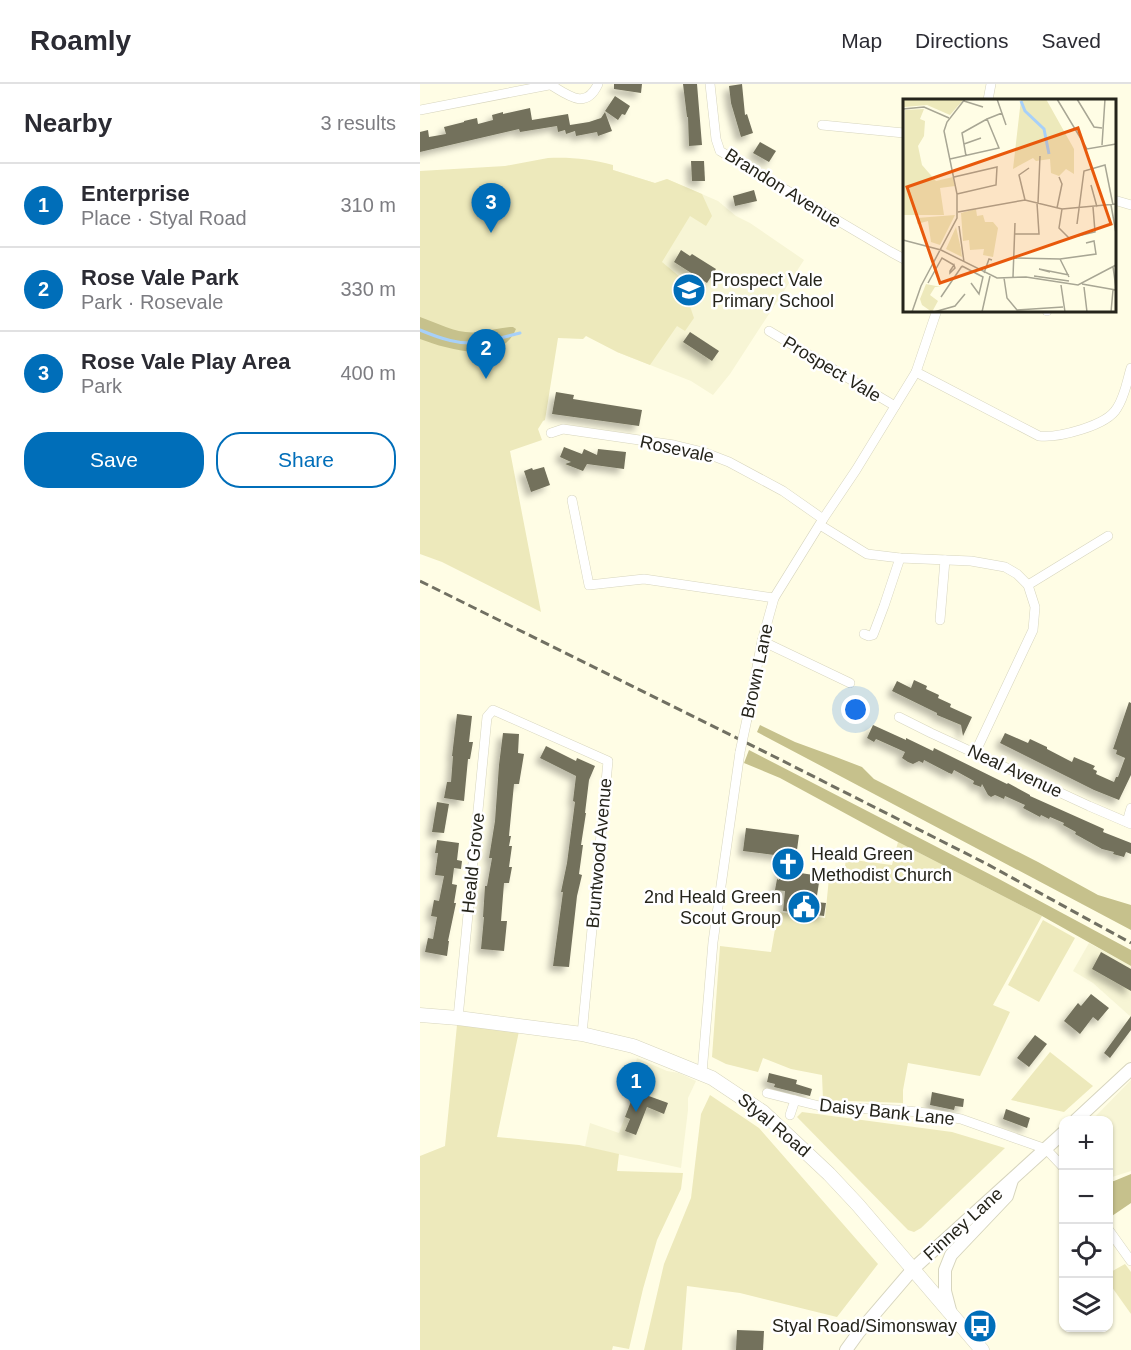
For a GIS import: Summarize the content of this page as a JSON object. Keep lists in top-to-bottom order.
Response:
{
  "streets": {
    "main road": ["Styal Road"],
    "street": [
      "Brandon Avenue",
      "Prospect Vale",
      "Rosevale",
      "Brown Lane",
      "Neal Avenue",
      "Bruntwood Avenue",
      "Heald Grove",
      "Daisy Bank Lane",
      "Finney Lane"
    ]
  },
  "crossings": [
    ["Prospect Vale", "Brown Lane"],
    ["Rosevale", "Brown Lane"],
    ["Brown Lane", "Styal Road"],
    ["Bruntwood Avenue", "Heald Grove"],
    ["Bruntwood Avenue", "Styal Road"],
    ["Heald Grove", "Styal Road"],
    ["Daisy Bank Lane", "Finney Lane"],
    ["Styal Road", "Finney Lane"]
  ],
  "places": {
    "school or university": ["Prospect Vale Primary School"],
    "church": ["Heald Green Methodist Church"],
    "public building": ["2nd Heald Green Scout Group"],
    "bus stop": ["Styal Road/Simonsway"]
  },
  "page": {
    "header": "Roamly",
    "nav": ["Map", "Directions", "Saved"],
    "heading": ["Nearby", "3 results"],
    "list": [
      {
        "mark": "1",
        "name": "Enterprise",
        "note": "Place · Styal Road",
        "value": "310 m"
      },
      {
        "mark": "2",
        "name": "Rose Vale Park",
        "note": "Park · Rosevale",
        "value": "330 m"
      },
      {
        "mark": "3",
        "name": "Rose Vale Play Area",
        "note": "Park",
        "value": "400 m"
      }
    ],
    "pins": ["3", "2", "1"],
    "buttons": ["Save", "Share"],
    "map_buttons": ["+", "−"]
  }
}
